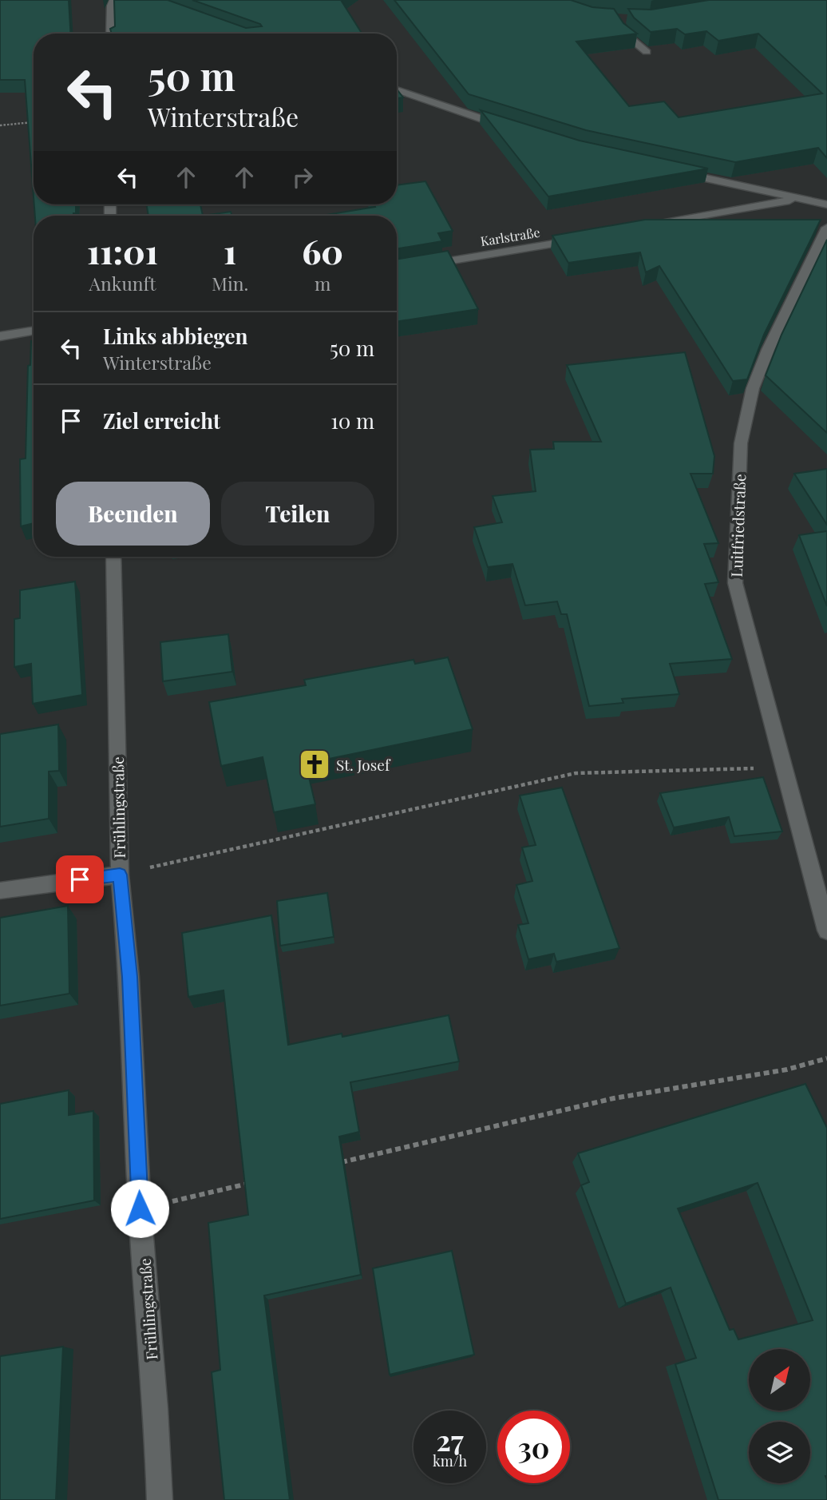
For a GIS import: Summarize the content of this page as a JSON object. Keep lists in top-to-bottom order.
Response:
{
  "streets": {
    "street": ["Karlstraße", "Luitfriedstraße", "Frühlingstraße"]
  },
  "places": {
    "church": ["St. Josef"]
  },
  "north": "top right",
  "page": {
    "turn": ["50 m", "Winterstraße"],
    "eta": [
      "11:01",
      "Ankunft",
      "1",
      "Min.",
      "60",
      "m"
    ],
    "list": [
      {
        "name": "Links abbiegen",
        "note": "Winterstraße",
        "value": "50 m"
      },
      {
        "name": "Ziel erreicht",
        "value": "10 m"
      }
    ],
    "buttons": ["Beenden", "Teilen"],
    "speed": "27 km/h",
    "limit": "30"
  }
}
